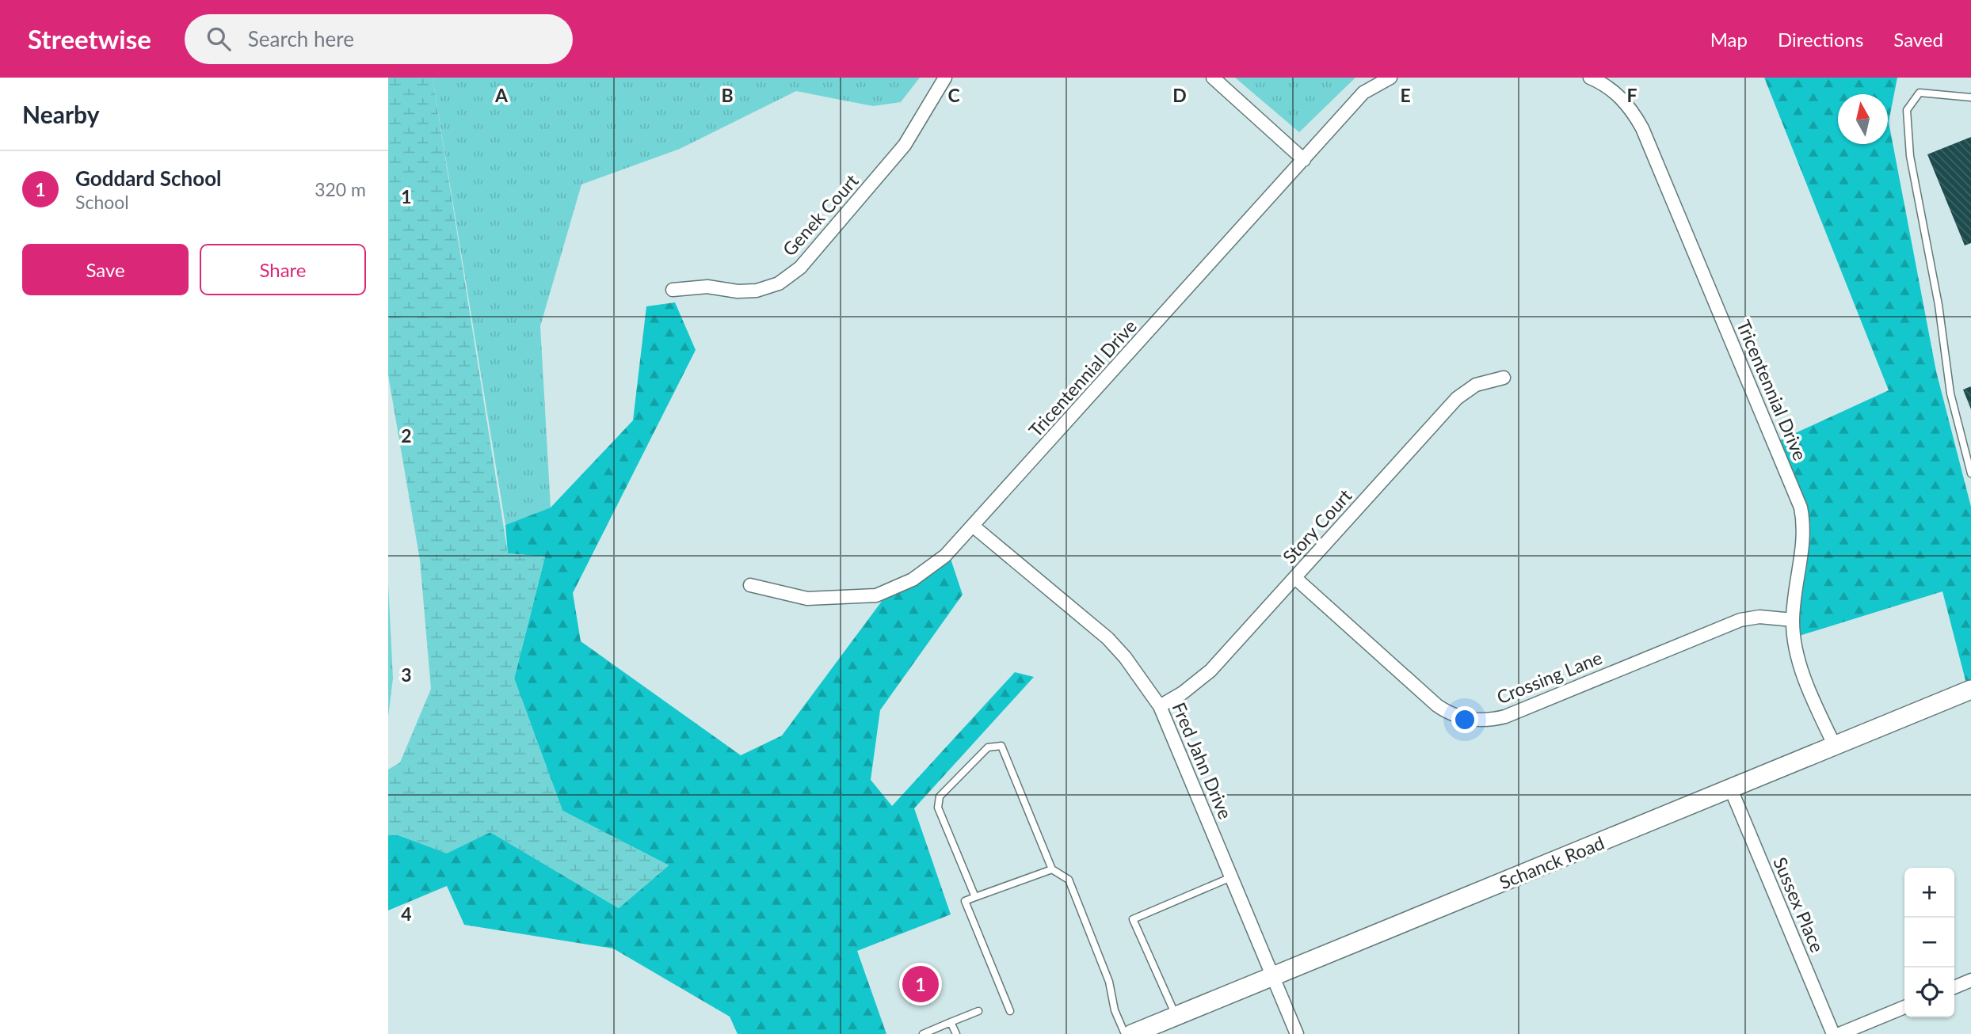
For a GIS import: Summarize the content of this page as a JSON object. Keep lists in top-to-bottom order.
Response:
{
  "streets": {
    "street": [
      "Genek Court",
      "Tricentennial Drive",
      "Story Court",
      "Crossing Lane",
      "Fred Jahn Drive",
      "Schanck Road",
      "Sussex Place"
    ]
  },
  "crossings": [
    ["Tricentennial Drive", "Crossing Lane"],
    ["Tricentennial Drive", "Fred Jahn Drive"],
    ["Tricentennial Drive", "Schanck Road"],
    ["Story Court", "Crossing Lane"],
    ["Story Court", "Fred Jahn Drive"],
    ["Fred Jahn Drive", "Schanck Road"],
    ["Schanck Road", "Sussex Place"]
  ],
  "north": "top",
  "page": {
    "header": "Streetwise",
    "search": "Search here",
    "nav": ["Map", "Directions", "Saved"],
    "heading": "Nearby",
    "list": [
      {
        "mark": "1",
        "name": "Goddard School",
        "note": "School",
        "value": "320 m"
      }
    ],
    "buttons": ["Save", "Share"],
    "map_buttons": ["+", "−"],
    "pins": "1"
  },
  "grid": {
    "columns": [
      "A",
      "B",
      "C",
      "D",
      "E",
      "F"
    ],
    "rows": [
      "1",
      "2",
      "3",
      "4"
    ]
  }
}
